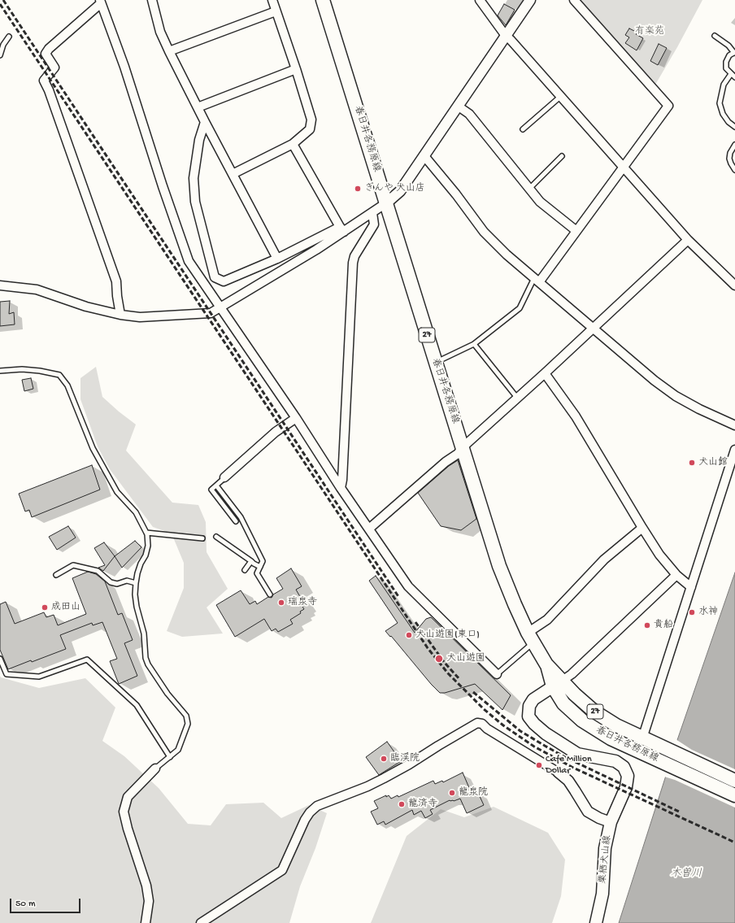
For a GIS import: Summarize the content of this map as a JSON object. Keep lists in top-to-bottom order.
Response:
{
  "streets": {
    "main road": ["春日井各務原線", "27", "栗栖犬山線"]
  },
  "crossings": [
    ["春日井各務原線", "栗栖犬山線"]
  ],
  "water": ["木曽川"],
  "parks": ["有楽苑"],
  "places": [
    "ぎんや 犬山店",
    "犬山館",
    "瑞泉寺",
    "成田山",
    "水神",
    "貴船",
    "犬山遊園(東口)",
    "犬山遊園",
    "臨渓院",
    "Cafe Million Dollar",
    "龍泉院",
    "龍済寺"
  ],
  "scale_bar": "50 m"
}
